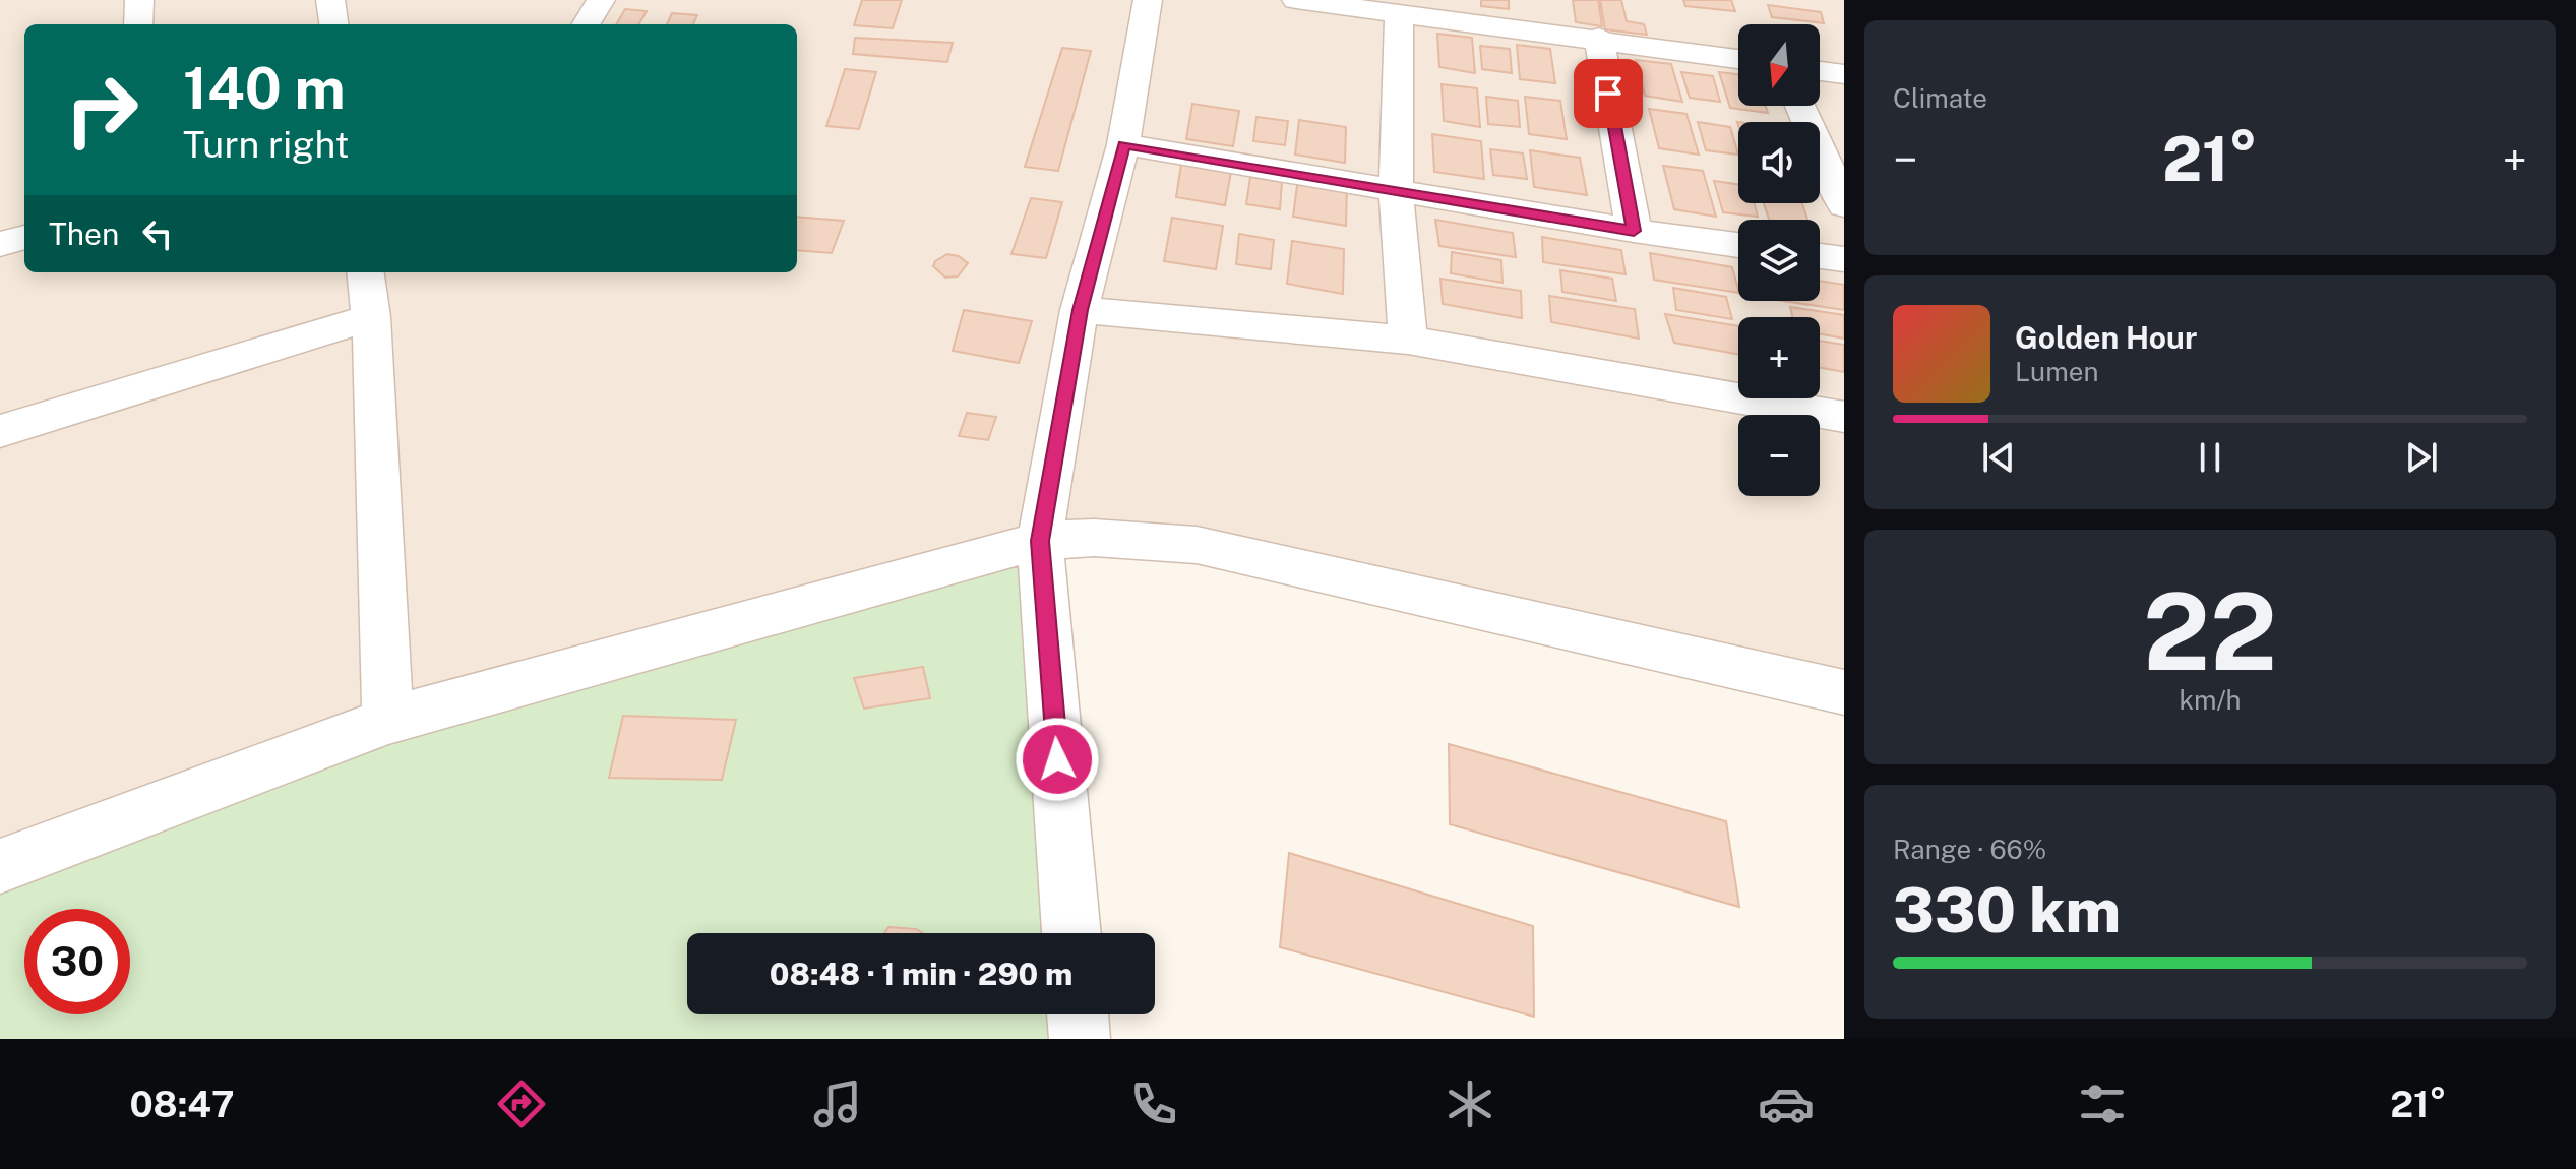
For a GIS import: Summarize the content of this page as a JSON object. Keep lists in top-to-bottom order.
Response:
{
  "north": "bottom",
  "page": {
    "tile": [
      "Climate",
      ["22", "km/h"],
      ["Range · 66%", "330 km"]
    ],
    "map_buttons": ["+", "−"],
    "turn": ["140 m", "Turn right"],
    "heat": ["−", "21°", "+"],
    "then": "Then",
    "song": ["Golden Hour", "Lumen"],
    "limit": "30",
    "trip": "08:48 · 1 min · 290 m",
    "tabs": ["08:47", "21°"]
  }
}
